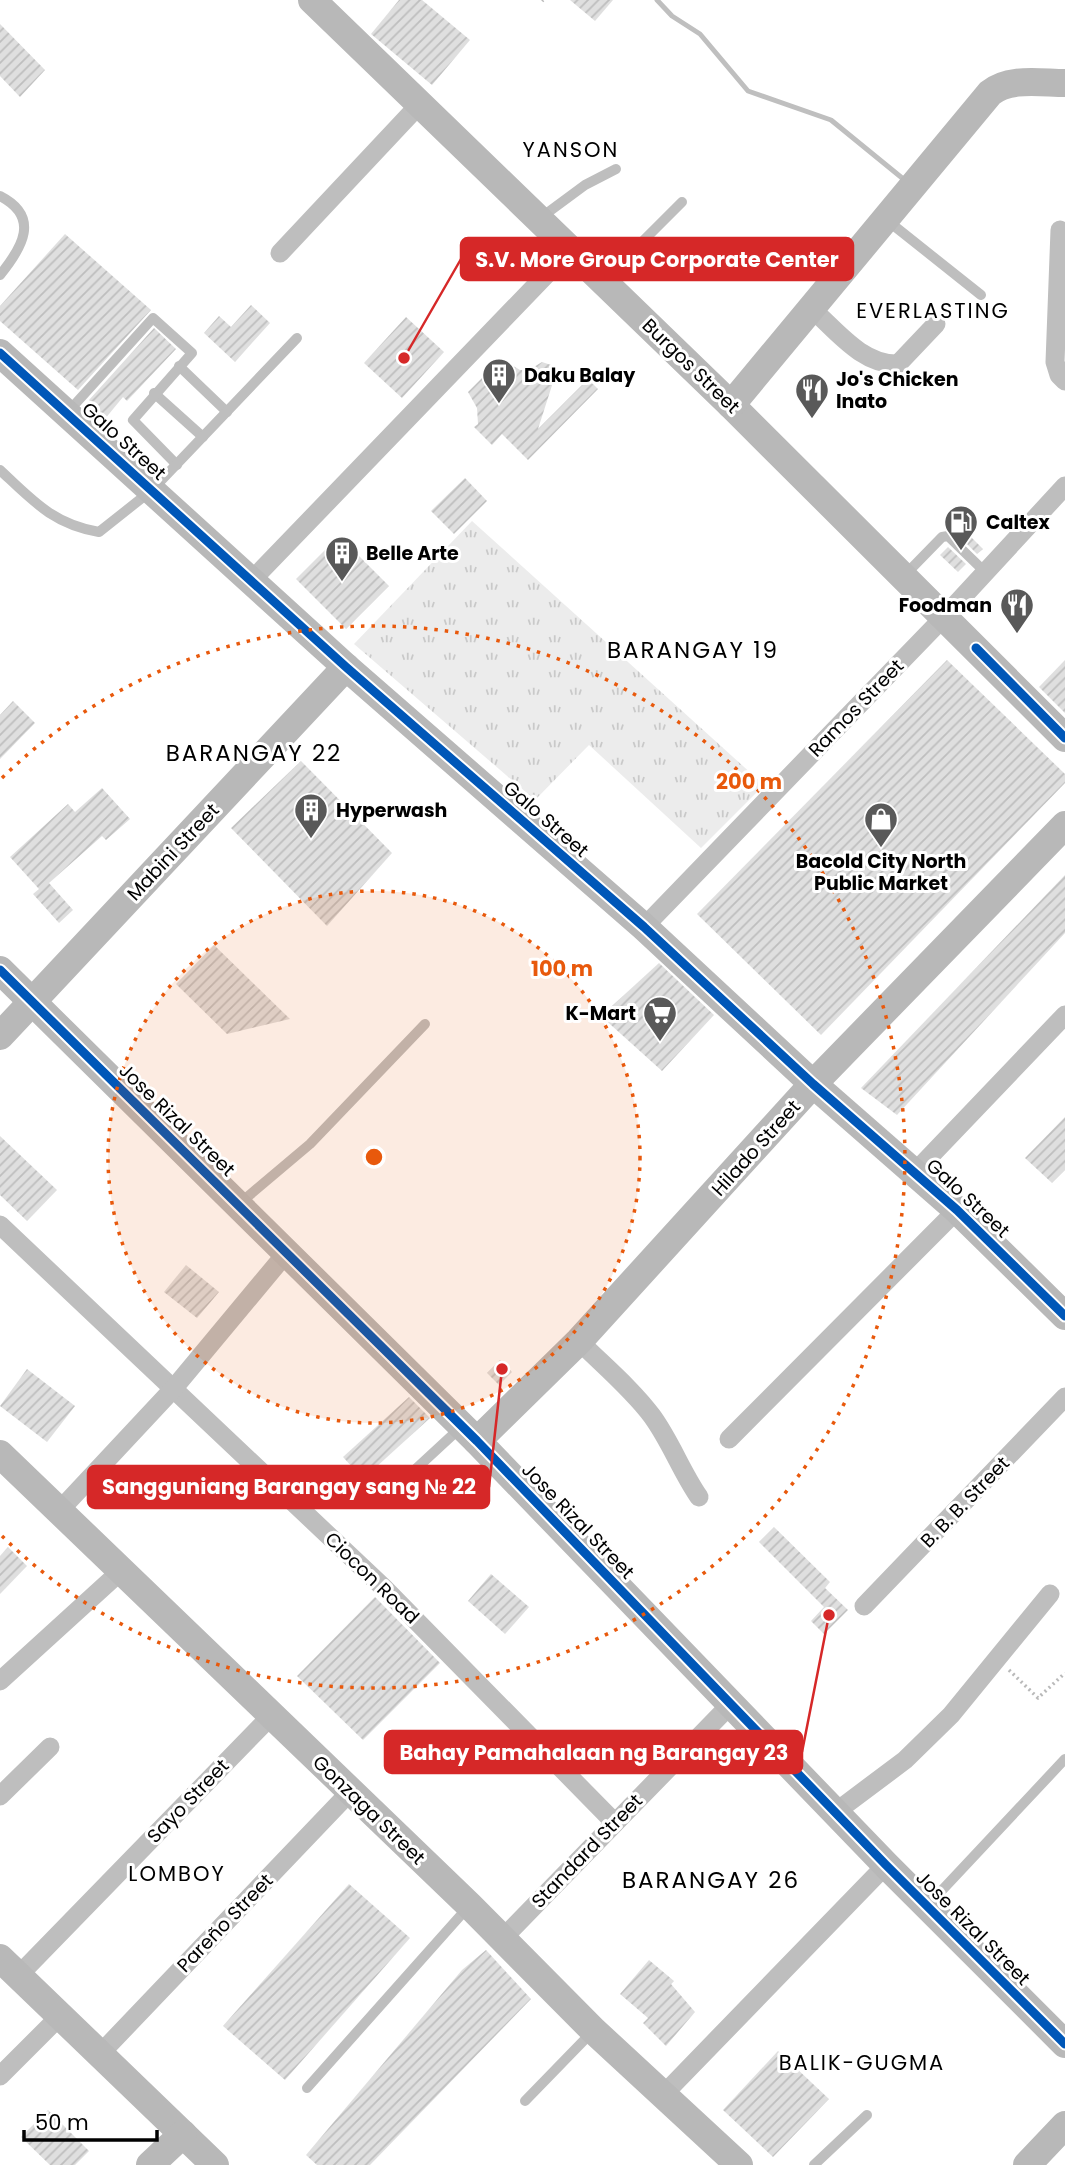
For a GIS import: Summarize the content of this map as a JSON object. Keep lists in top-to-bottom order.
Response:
{
  "streets": {
    "street": [
      "Burgos Street",
      "Galo Street",
      "Ramos Street",
      "Mabini Street",
      "Jose Rizal Street",
      "Hilado Street",
      "B. B. B. Street",
      "Ciocon Road",
      "Sayo Street",
      "Gonzaga Street",
      "Standard Street",
      "Pareño Street"
    ]
  },
  "crossings": [
    ["Burgos Street", "Ramos Street"],
    ["Galo Street", "Ramos Street"],
    ["Galo Street", "Mabini Street"],
    ["Galo Street", "Hilado Street"],
    ["Mabini Street", "Jose Rizal Street"],
    ["Jose Rizal Street", "Hilado Street"],
    ["Jose Rizal Street", "Standard Street"],
    ["Ciocon Road", "Standard Street"],
    ["Sayo Street", "Gonzaga Street"],
    ["Gonzaga Street", "Standard Street"],
    ["Gonzaga Street", "Pareño Street"]
  ],
  "districts": [
    "YANSON",
    "EVERLASTING",
    "BARANGAY 19",
    "BARANGAY 22",
    "LOMBOY",
    "BARANGAY 26",
    "BALIK-GUGMA"
  ],
  "places": {
    "other": ["S.V. More Group Corporate Center", "Sangguniang Barangay sang № 22", "Bahay Pamahalaan ng Barangay 23"],
    "building": ["Daku Balay", "Belle Arte", "Hyperwash"],
    "restaurant": ["Jo's Chicken Inato", "Foodman"],
    "fuel station": ["Caltex"],
    "shop": ["Bacold City North Public Market"],
    "supermarket": ["K-Mart"]
  },
  "scale_bar": "50 m",
  "rings": ["200 m", "100 m"]
}
